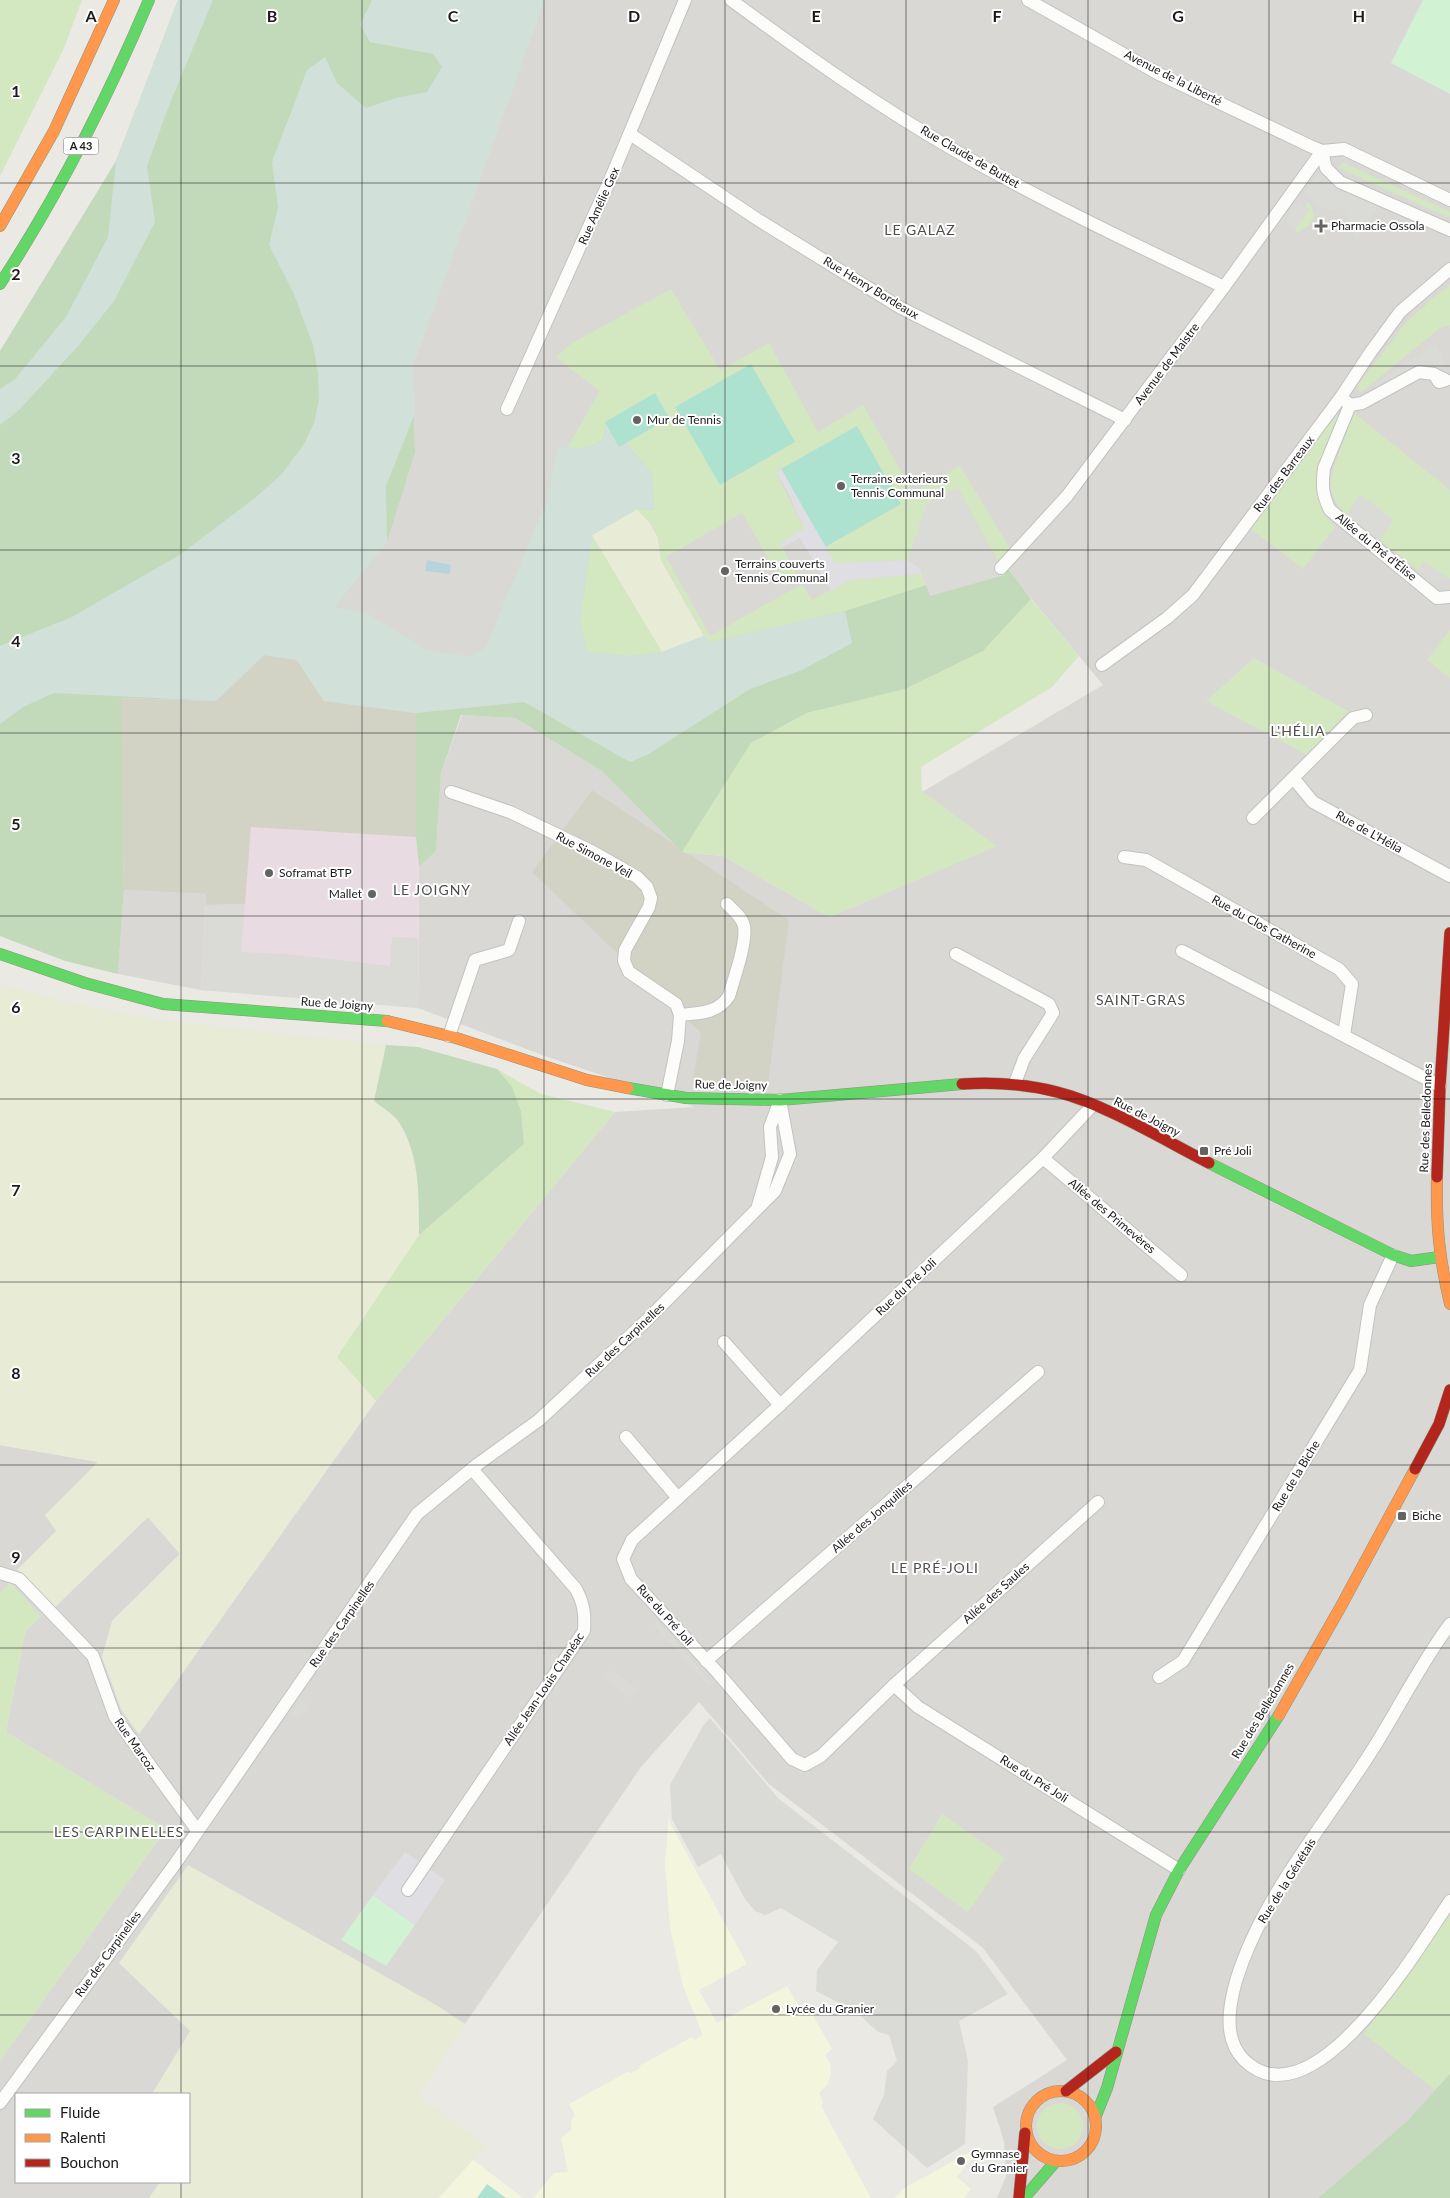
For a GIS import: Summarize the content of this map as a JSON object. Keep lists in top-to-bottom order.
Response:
{
  "streets": {
    "main road": ["A 43", "Rue de Joigny", "Rue des Belledonnes"],
    "street": [
      "Avenue de la Liberté",
      "Rue Claude de Buttet",
      "Rue Amélie Gex",
      "Rue Henry Bordeaux",
      "Avenue de Maistre",
      "Rue des Barreaux",
      "Allée du Pré d'Élise",
      "Rue de L'Hélia",
      "Rue Simone Veil",
      "Rue du Clos Catherine",
      "Allée des Primevères",
      "Rue du Pré Joli",
      "Rue des Carpinelles",
      "Rue de la Biche",
      "Allée des Jonquilles",
      "Allée des Saules",
      "Allée Jean-Louis Chanéac",
      "Rue Marcoz",
      "Rue de la Génétais"
    ]
  },
  "crossings": [
    ["Avenue de la Liberté", "Avenue de Maistre"],
    ["Rue Claude de Buttet", "Avenue de Maistre"],
    ["Rue Amélie Gex", "Rue Henry Bordeaux"],
    ["Rue Henry Bordeaux", "Avenue de Maistre"],
    ["Rue des Barreaux", "Allée du Pré d'Élise"],
    ["Rue de Joigny", "Rue des Belledonnes"],
    ["Rue de Joigny", "Rue du Pré Joli"],
    ["Rue de Joigny", "Rue des Carpinelles"],
    ["Rue de Joigny", "Rue de la Biche"],
    ["Rue des Belledonnes", "Rue du Pré Joli"],
    ["Allée des Primevères", "Rue du Pré Joli"],
    ["Rue du Pré Joli", "Allée des Jonquilles"],
    ["Rue du Pré Joli", "Allée des Saules"],
    ["Rue des Carpinelles", "Allée Jean-Louis Chanéac"],
    ["Rue des Carpinelles", "Rue Marcoz"]
  ],
  "districts": [
    "LE GALAZ",
    "L'HÉLIA",
    "LE JOIGNY",
    "SAINT-GRAS",
    "LE PRÉ-JOLI",
    "LES CARPINELLES"
  ],
  "places": {
    "health": ["Pharmacie Ossola"],
    "other": [
      "Mur de Tennis",
      "Terrains exterieurs Tennis Communal",
      "Terrains couverts Tennis Communal",
      "Soframat BTP",
      "Mallet",
      "Lycée du Granier",
      "Gymnase du Granier"
    ],
    "transit": ["Pré Joli", "Biche"]
  },
  "legend": ["Fluide", "Ralenti", "Bouchon"],
  "grid": {
    "columns": [
      "A",
      "B",
      "C",
      "D",
      "E",
      "F",
      "G",
      "H"
    ],
    "rows": [
      "1",
      "2",
      "3",
      "4",
      "5",
      "6",
      "7",
      "8",
      "9"
    ]
  }
}
